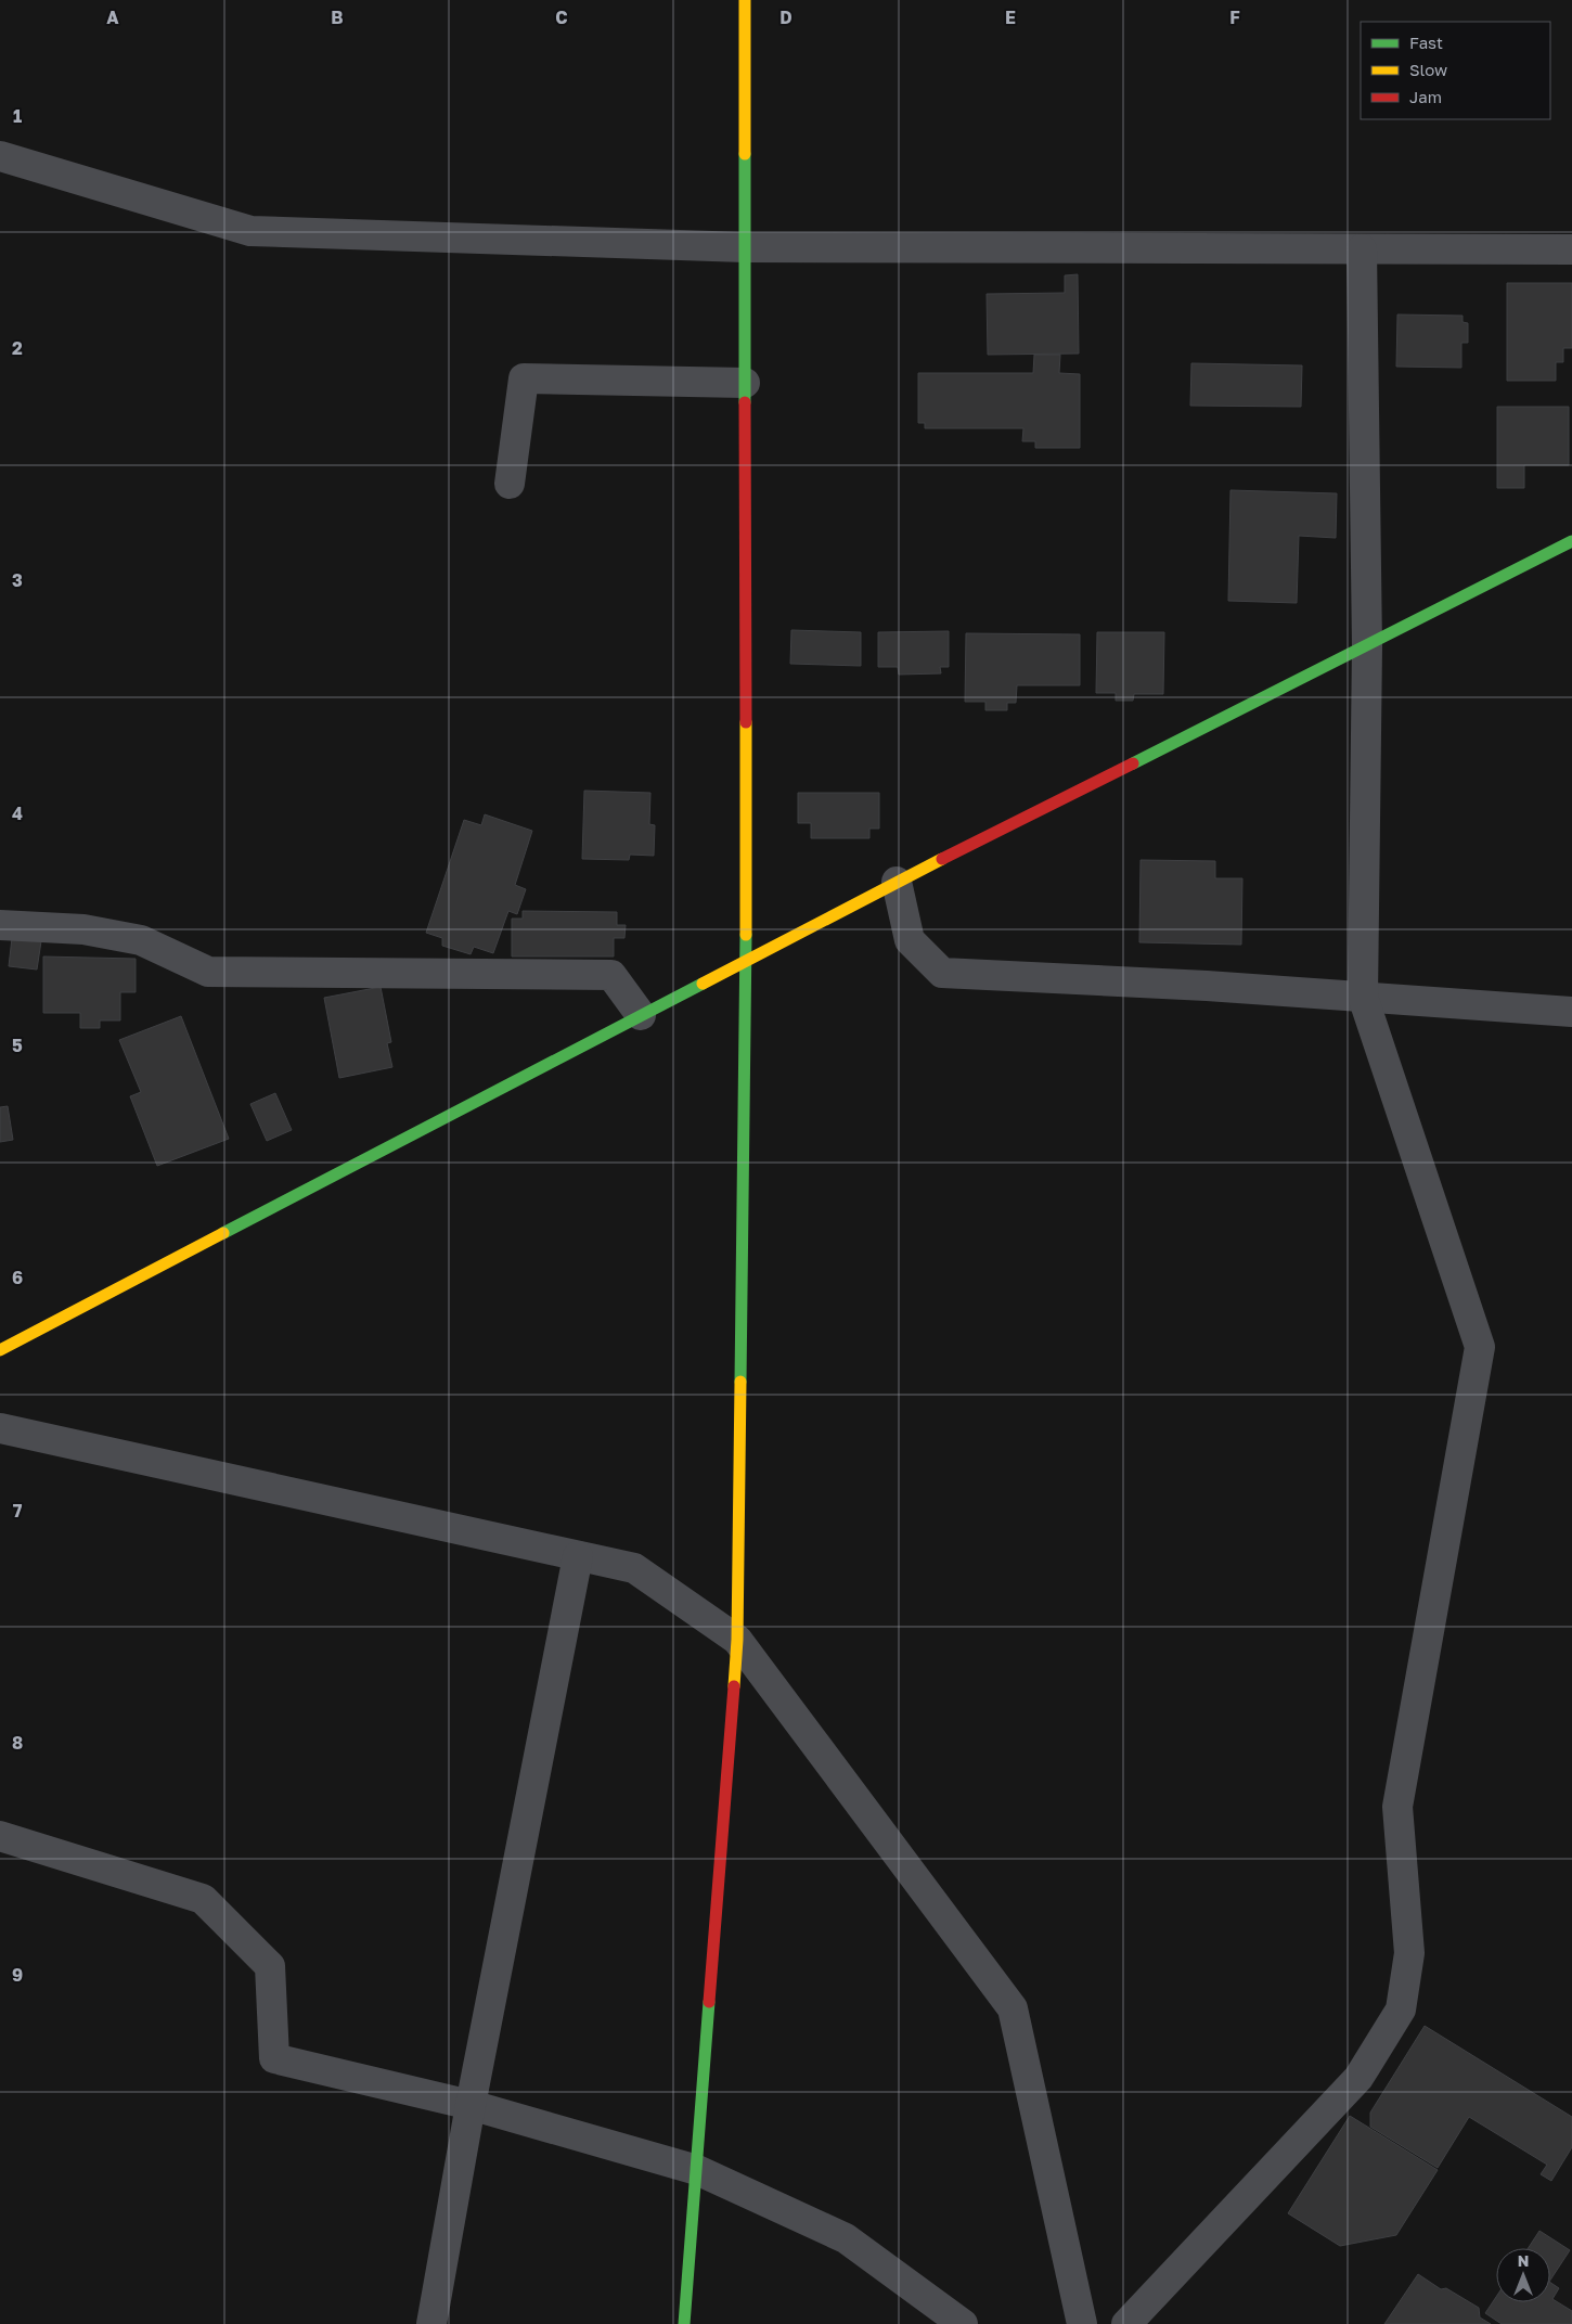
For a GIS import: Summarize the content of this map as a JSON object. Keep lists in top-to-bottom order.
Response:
{
  "legend": ["Fast", "Slow", "Jam"],
  "north": "top",
  "grid": {
    "columns": [
      "A",
      "B",
      "C",
      "D",
      "E",
      "F"
    ],
    "rows": [
      "1",
      "2",
      "3",
      "4",
      "5",
      "6",
      "7",
      "8",
      "9"
    ]
  }
}
